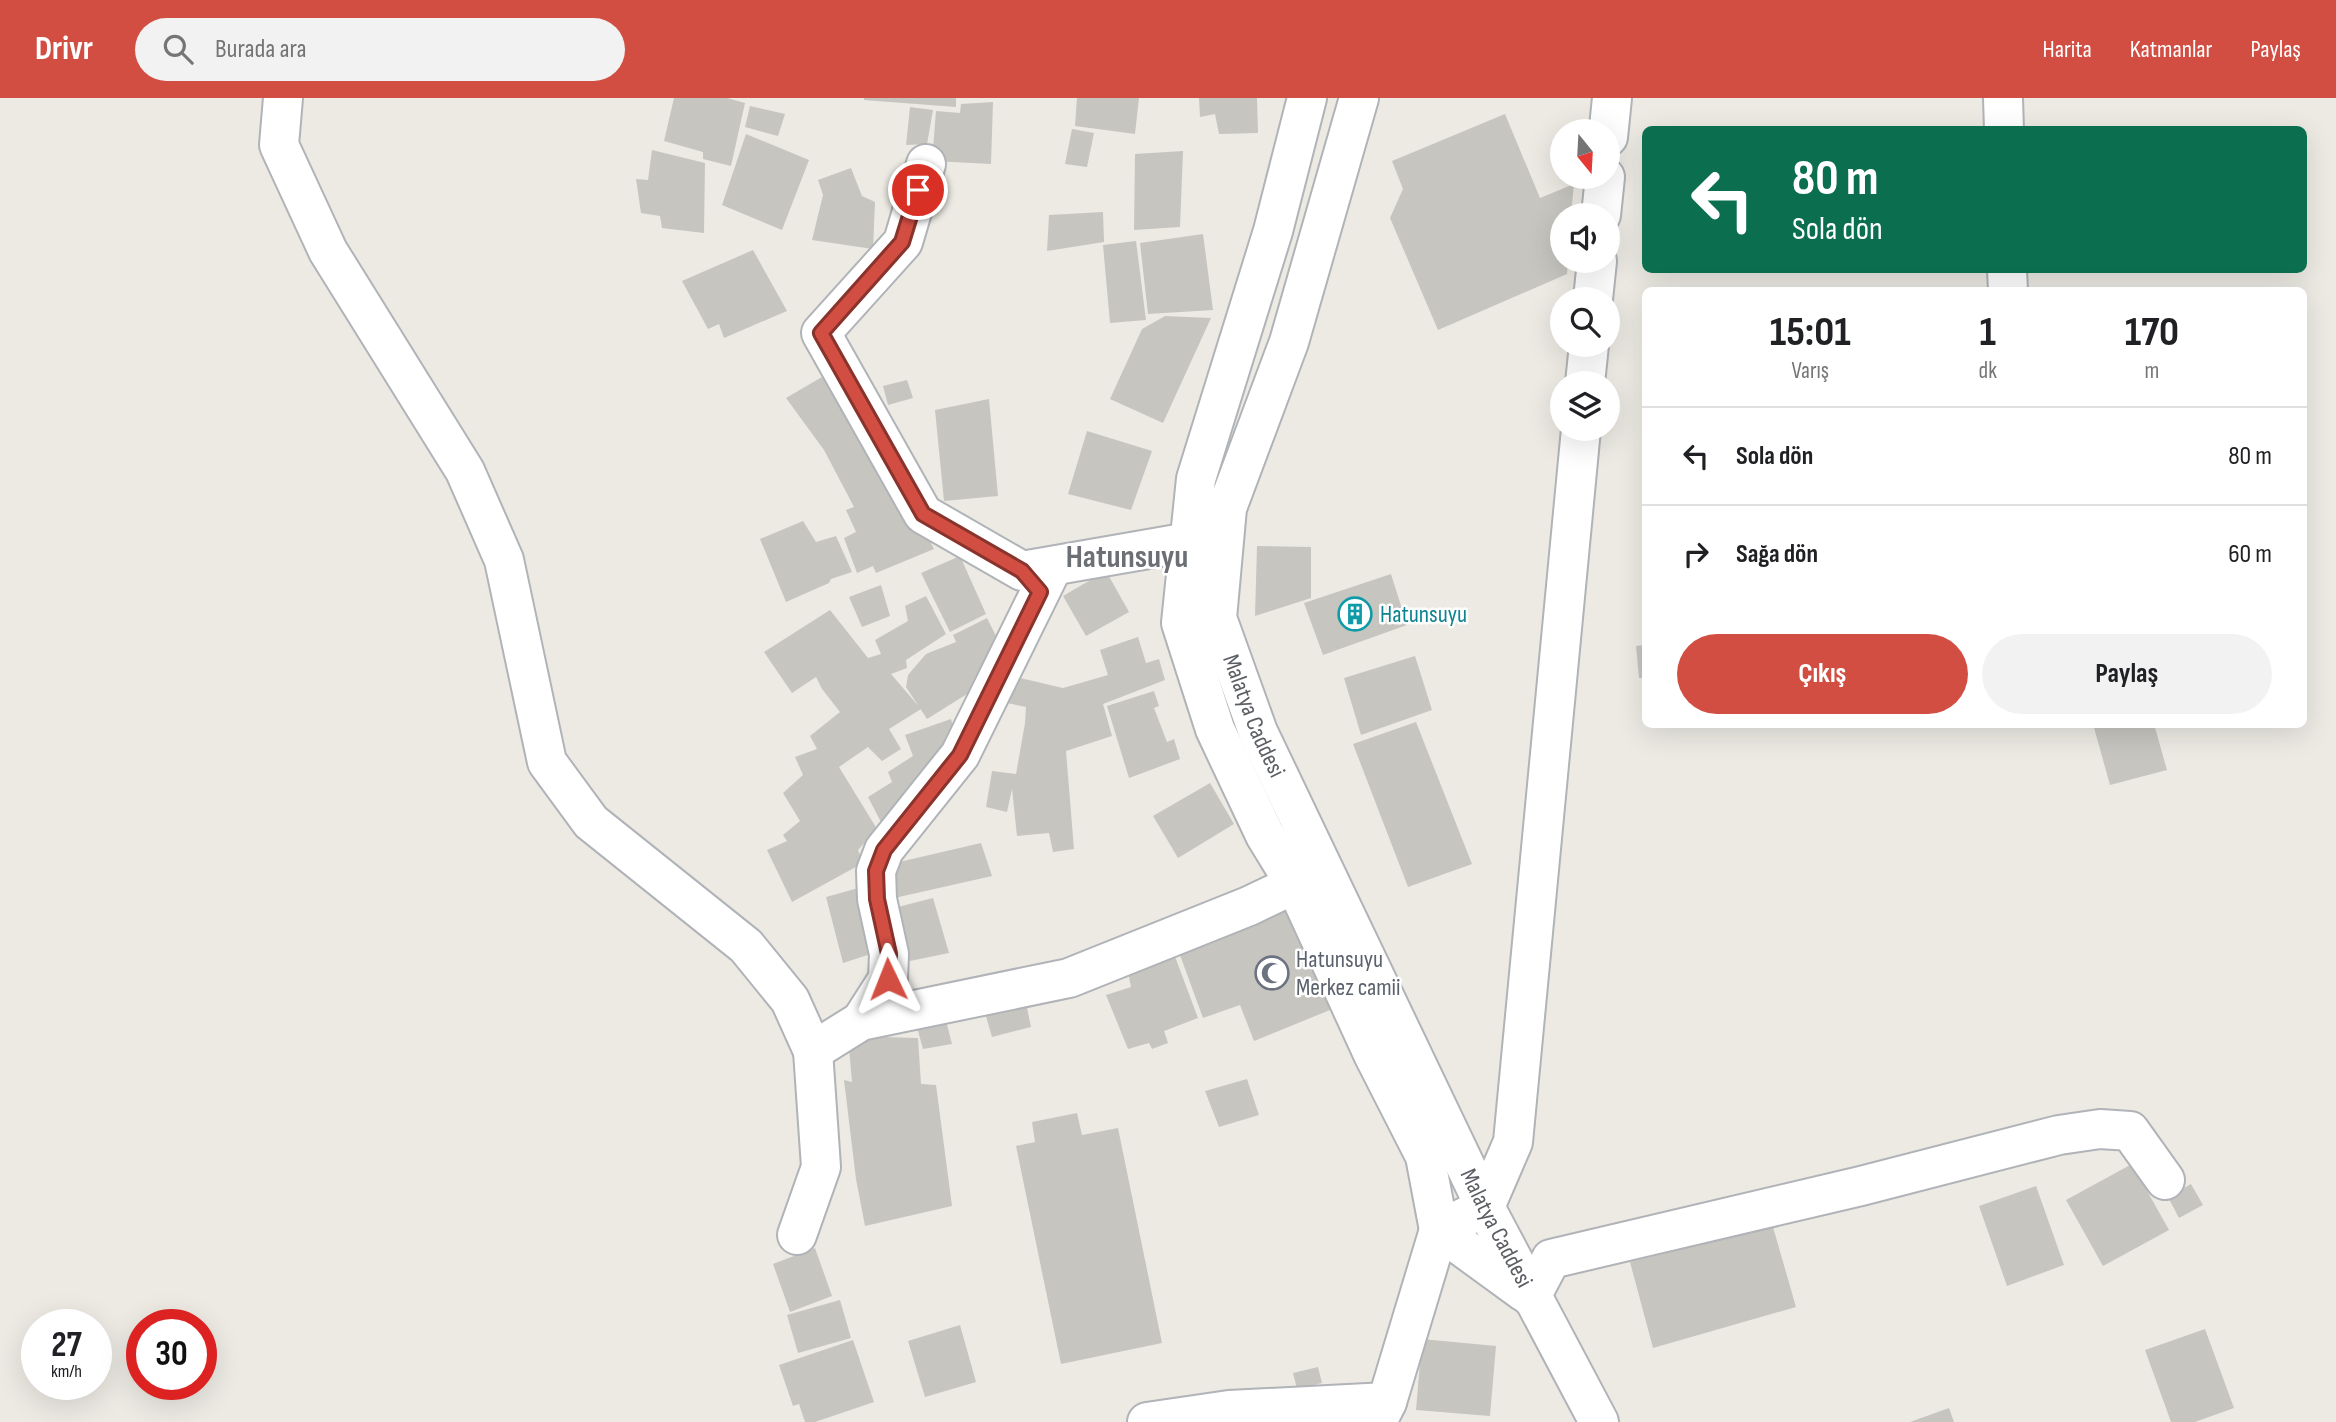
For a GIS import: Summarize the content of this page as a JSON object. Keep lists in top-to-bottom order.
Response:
{
  "streets": {
    "street": ["Malatya Caddesi"]
  },
  "districts": ["Hatunsuyu"],
  "places": {
    "building": ["Hatunsuyu"],
    "mosque": ["Hatunsuyu Merkez camii"]
  },
  "north": "bottom",
  "page": {
    "header": "Drivr",
    "search": "Burada ara",
    "nav": ["Harita", "Katmanlar", "Paylaş"],
    "turn": ["80 m", "Sola dön"],
    "eta": [
      "15:01",
      "Varış",
      "1",
      "dk",
      "170",
      "m"
    ],
    "list": [
      {
        "name": "Sola dön",
        "value": "80 m"
      },
      {
        "name": "Sağa dön",
        "value": "60 m"
      }
    ],
    "buttons": ["Çıkış", "Paylaş"],
    "speed": "27 km/h",
    "limit": "30"
  }
}
